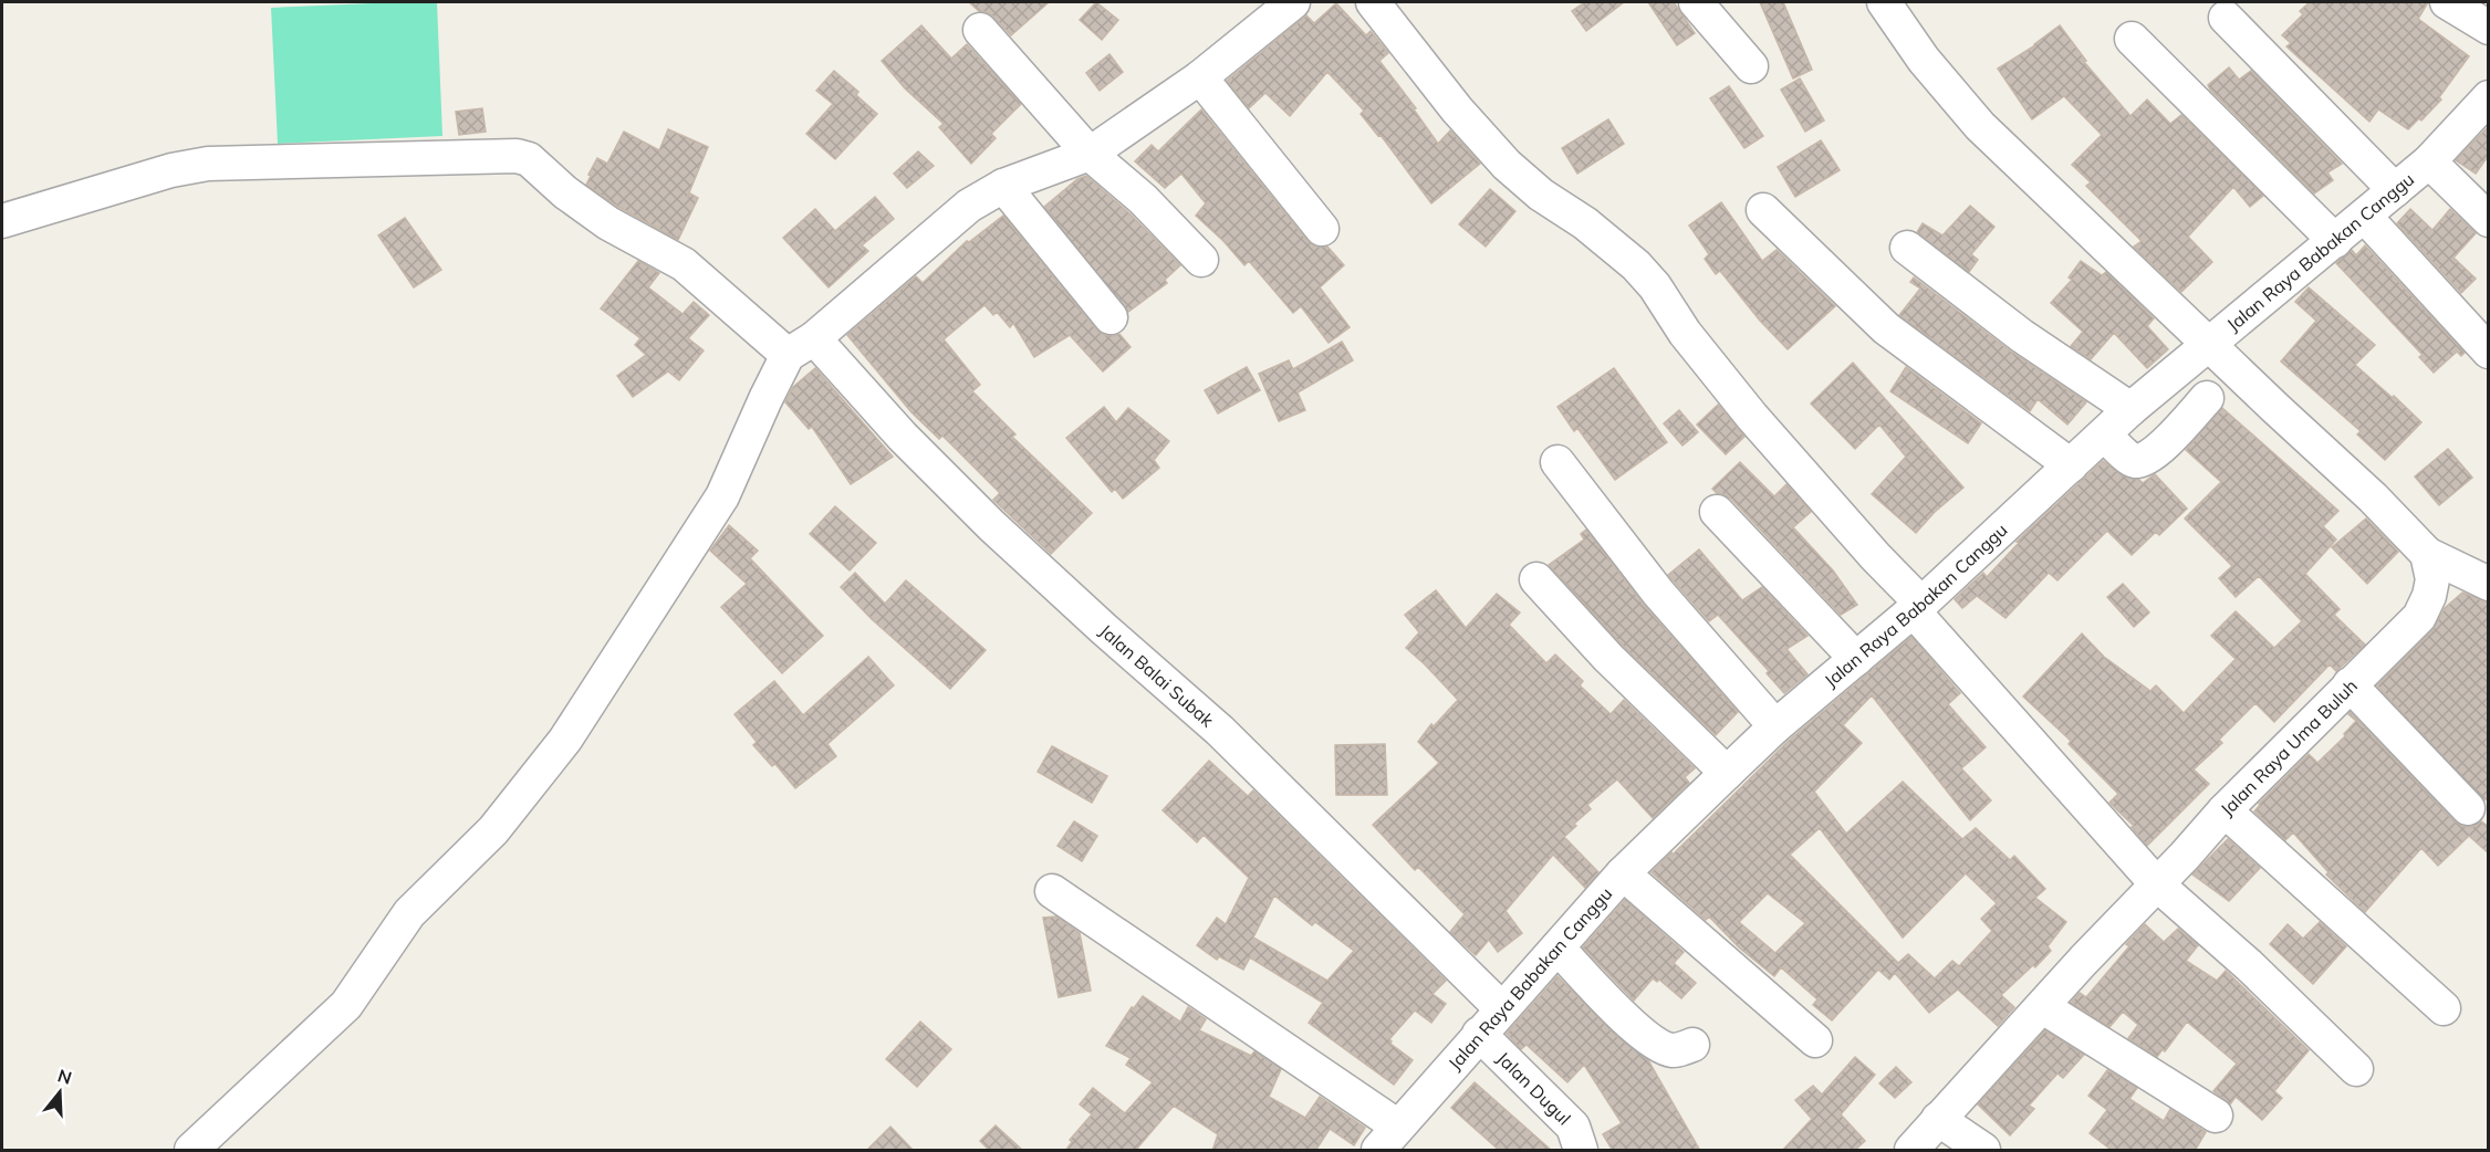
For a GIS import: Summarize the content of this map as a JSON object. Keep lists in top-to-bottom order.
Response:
{
  "streets": {
    "street": [
      "Jalan Raya Babakan Canggu",
      "Jalan Balai Subak",
      "Jalan Raya Uma Buluh",
      "Jalan Dugul"
    ]
  },
  "crossings": [
    ["Jalan Raya Babakan Canggu", "Jalan Balai Subak"],
    ["Jalan Raya Babakan Canggu", "Jalan Dugul"]
  ],
  "north": "top"
}
